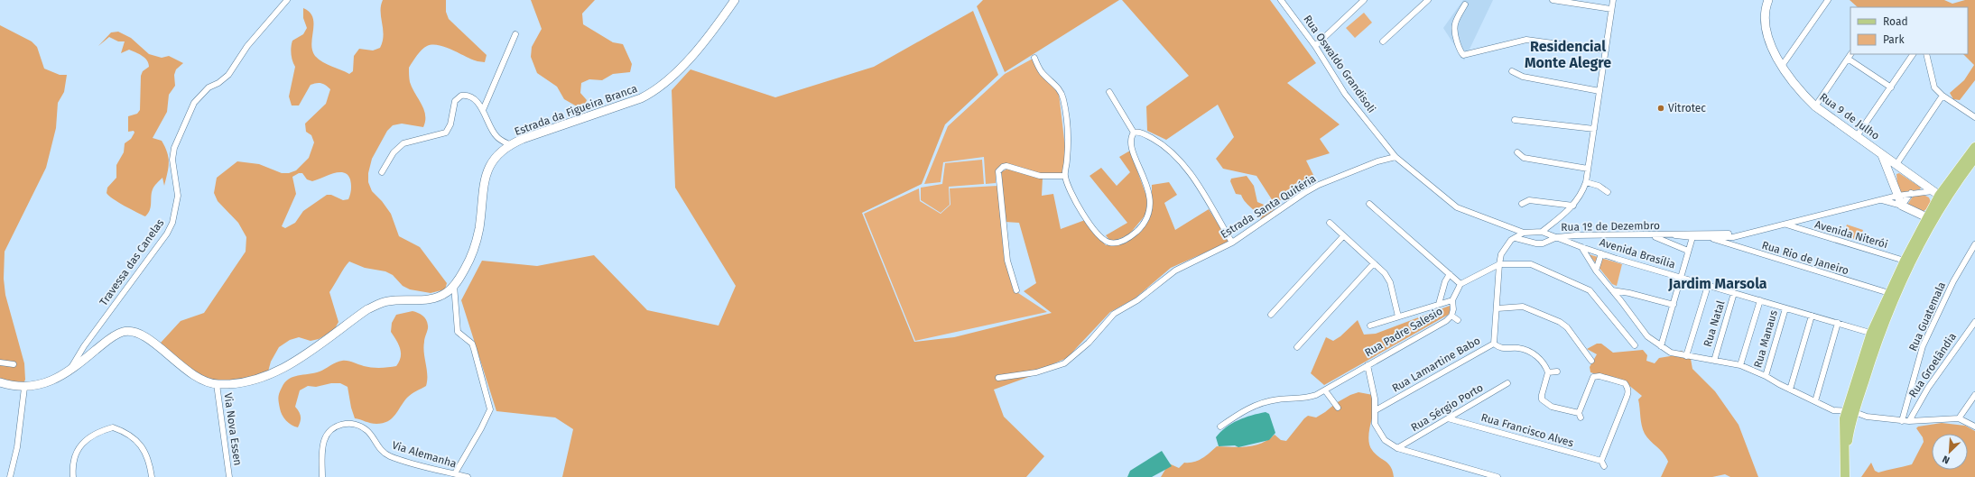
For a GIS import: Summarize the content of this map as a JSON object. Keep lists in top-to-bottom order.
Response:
{
  "streets": {
    "main road": ["Estrada da Figueira Branca", "Rua 9 de Julho"],
    "street": [
      "Rua Oswaldo Grandisoli",
      "Estrada Santa Quitéria",
      "Rua 1º de Dezembro",
      "Avenida Niterói",
      "Avenida Brasília",
      "Rua Rio de Janeiro",
      "Travessa das Canelas",
      "Rua Guatemala",
      "Rua Natal",
      "Rua Padre Salesio",
      "Rua Manaus",
      "Rua Lamartine Babo",
      "Rua Groelândia",
      "Rua Sérgio Porto",
      "Via Nova Essen",
      "Rua Francisco Alves",
      "Via Alemanha"
    ]
  },
  "crossings": [
    ["Rua Oswaldo Grandisoli", "Estrada Santa Quitéria"],
    ["Rua Oswaldo Grandisoli", "Rua 1º de Dezembro"],
    ["Estrada da Figueira Branca", "Travessa das Canelas"],
    ["Estrada da Figueira Branca", "Via Nova Essen"],
    ["Rua 9 de Julho", "Rua 1º de Dezembro"],
    ["Rua 1º de Dezembro", "Avenida Niterói"],
    ["Rua 1º de Dezembro", "Avenida Brasília"],
    ["Rua 1º de Dezembro", "Rua Rio de Janeiro"],
    ["Avenida Brasília", "Rua Natal"],
    ["Avenida Brasília", "Rua Manaus"],
    ["Rua Sérgio Porto", "Rua Francisco Alves"]
  ],
  "districts": ["Residencial Monte Alegre", "Jardim Marsola"],
  "places": ["Vitrotec"],
  "legend": ["Road", "Park"],
  "north": "bottom left"
}
